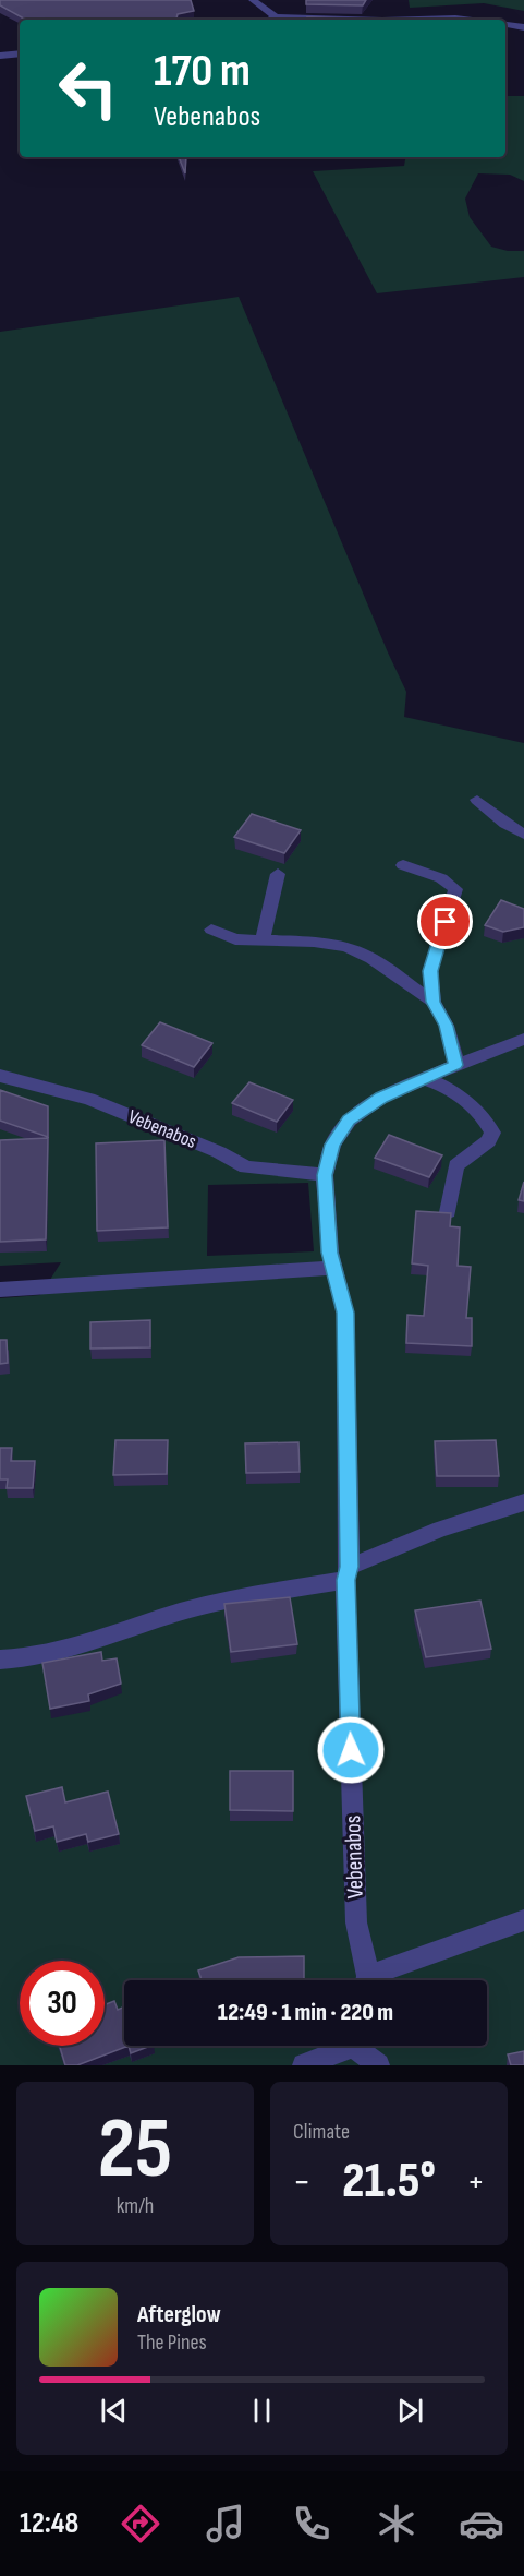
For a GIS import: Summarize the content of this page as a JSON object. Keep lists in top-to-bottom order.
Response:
{
  "streets": {
    "street": ["Vebenabos"]
  },
  "page": {
    "turn": ["170 m", "Vebenabos"],
    "limit": "30",
    "trip": "12:49 · 1 min · 220 m",
    "tile": [
      ["25", "km/h"],
      "Climate"
    ],
    "heat": ["−", "21.5°", "+"],
    "song": ["Afterglow", "The Pines"],
    "tabs": "12:48"
  }
}
